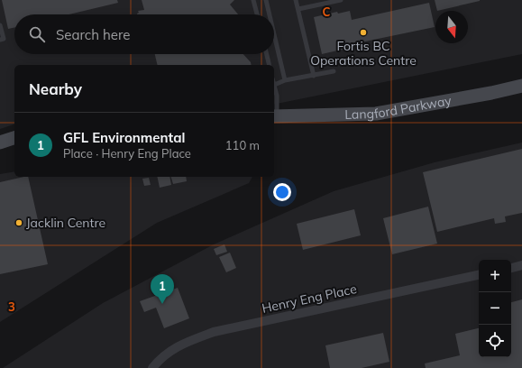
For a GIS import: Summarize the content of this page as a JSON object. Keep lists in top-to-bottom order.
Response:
{
  "streets": {
    "main road": ["Langford Parkway"],
    "street": ["Henry Eng Place"]
  },
  "places": ["Fortis BC Operations Centre", "Jacklin Centre"],
  "north": "bottom",
  "page": {
    "search": "Search here",
    "heading": "Nearby",
    "list": [
      {
        "mark": "1",
        "name": "GFL Environmental",
        "note": "Place · Henry Eng Place",
        "value": "110 m"
      }
    ],
    "map_buttons": ["+", "−"],
    "pins": "1"
  },
  "grid": {
    "columns": ["C"],
    "rows": ["3"]
  }
}
